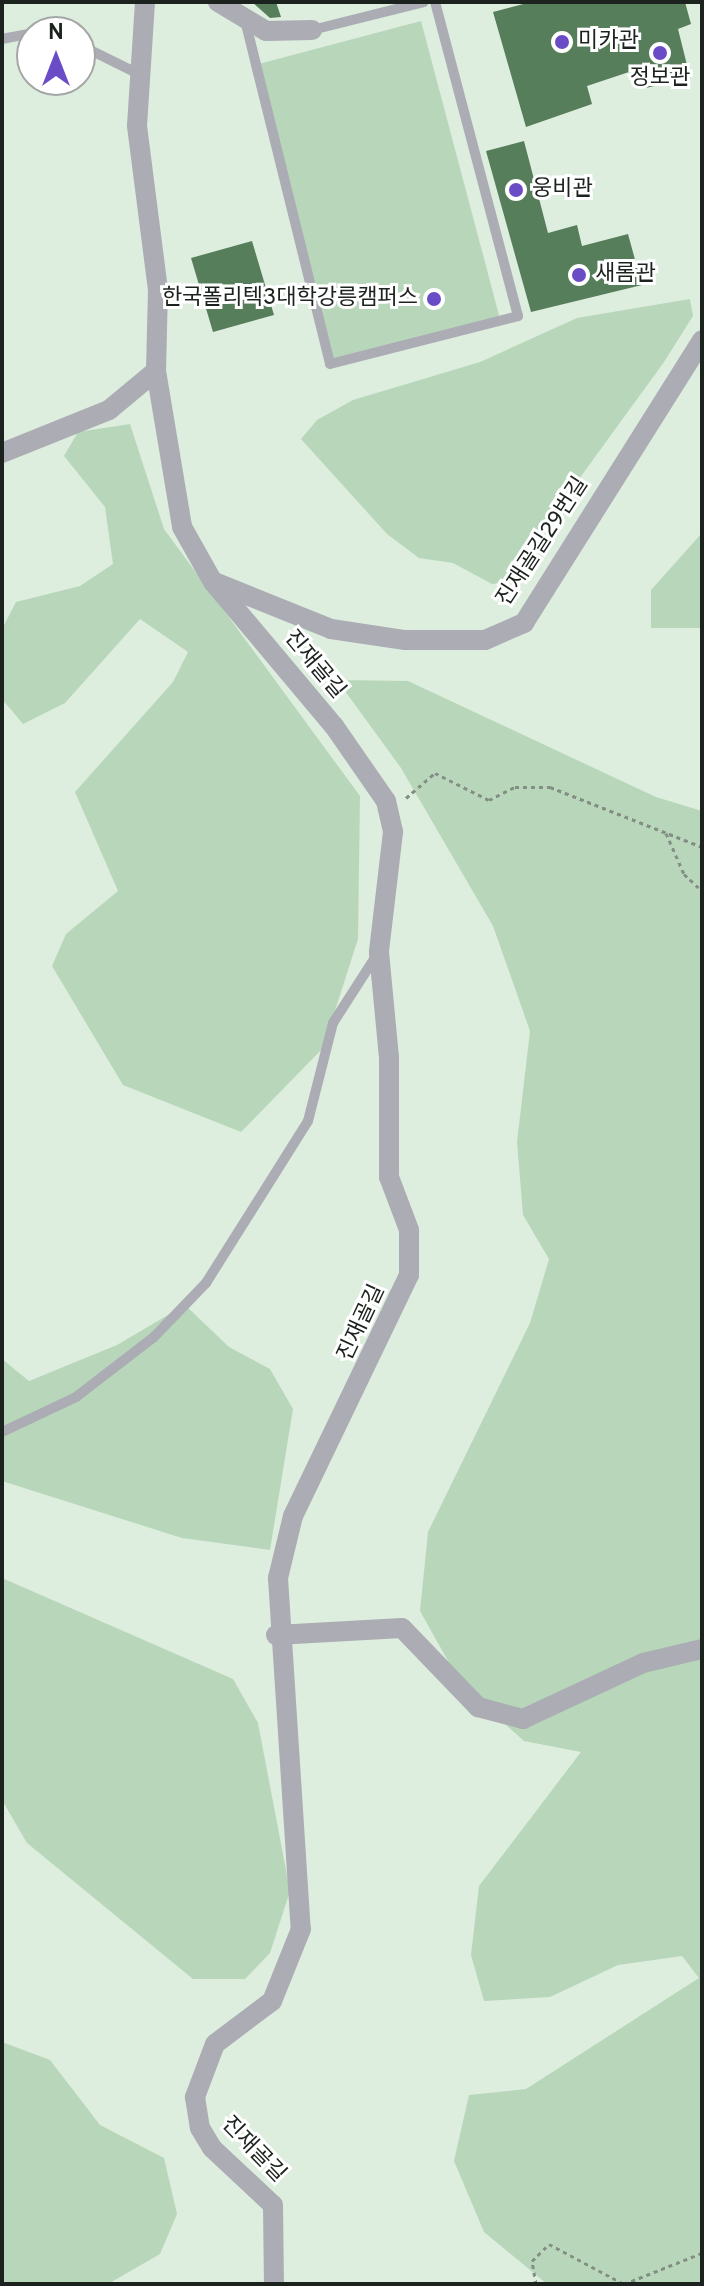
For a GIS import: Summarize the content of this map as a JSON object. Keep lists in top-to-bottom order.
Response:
{
  "streets": {
    "street": ["진재골길29번길", "진재골길"]
  },
  "crossings": [
    ["진재골길29번길", "진재골길"]
  ],
  "places": [
    "미카관",
    "정보관",
    "웅비관",
    "새롬관",
    "한국폴리텍3대학강릉캠퍼스"
  ],
  "north": "top"
}
